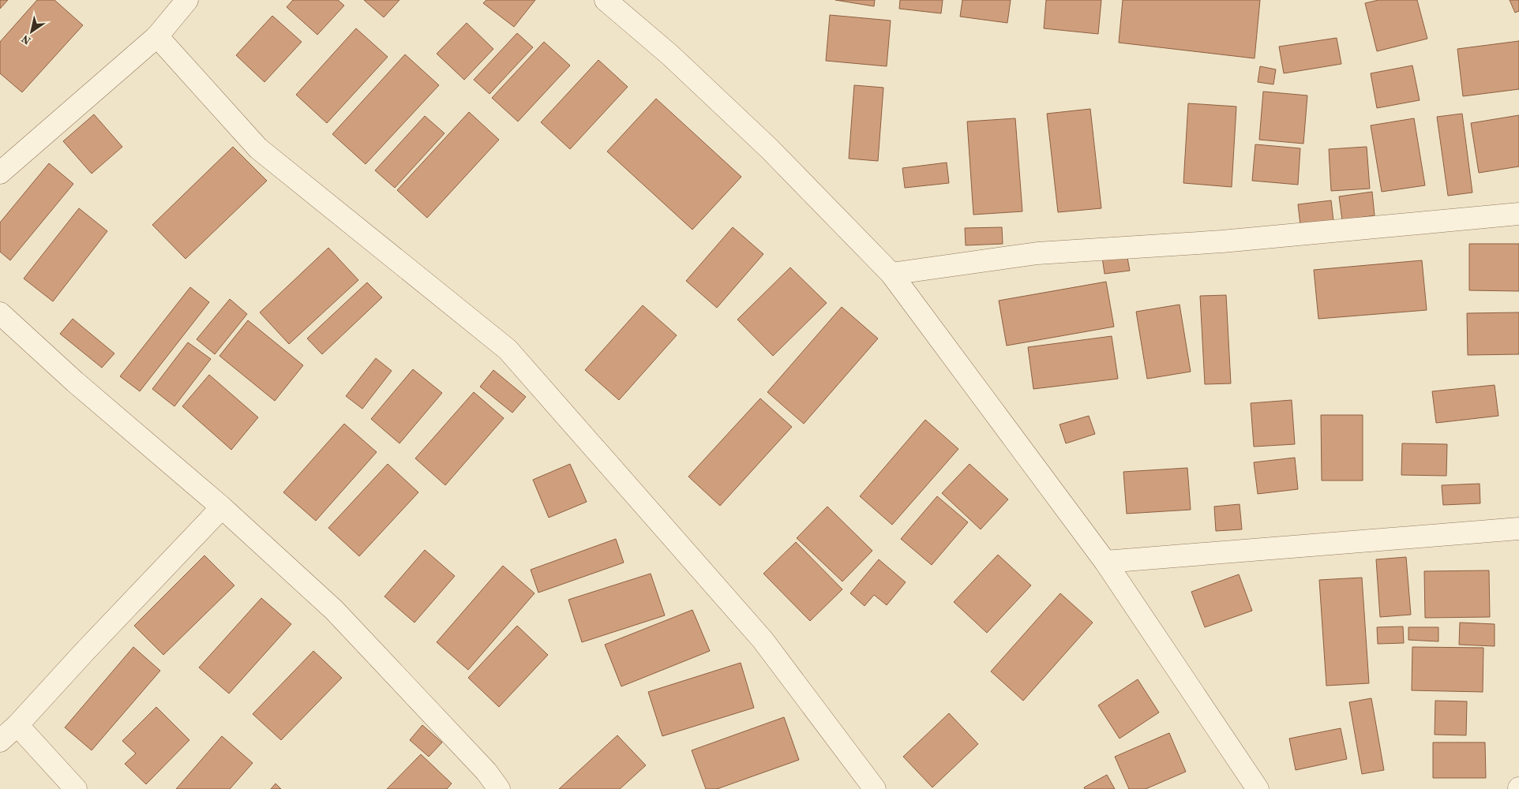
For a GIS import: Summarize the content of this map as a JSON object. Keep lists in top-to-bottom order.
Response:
{
  "north": "bottom left"
}
